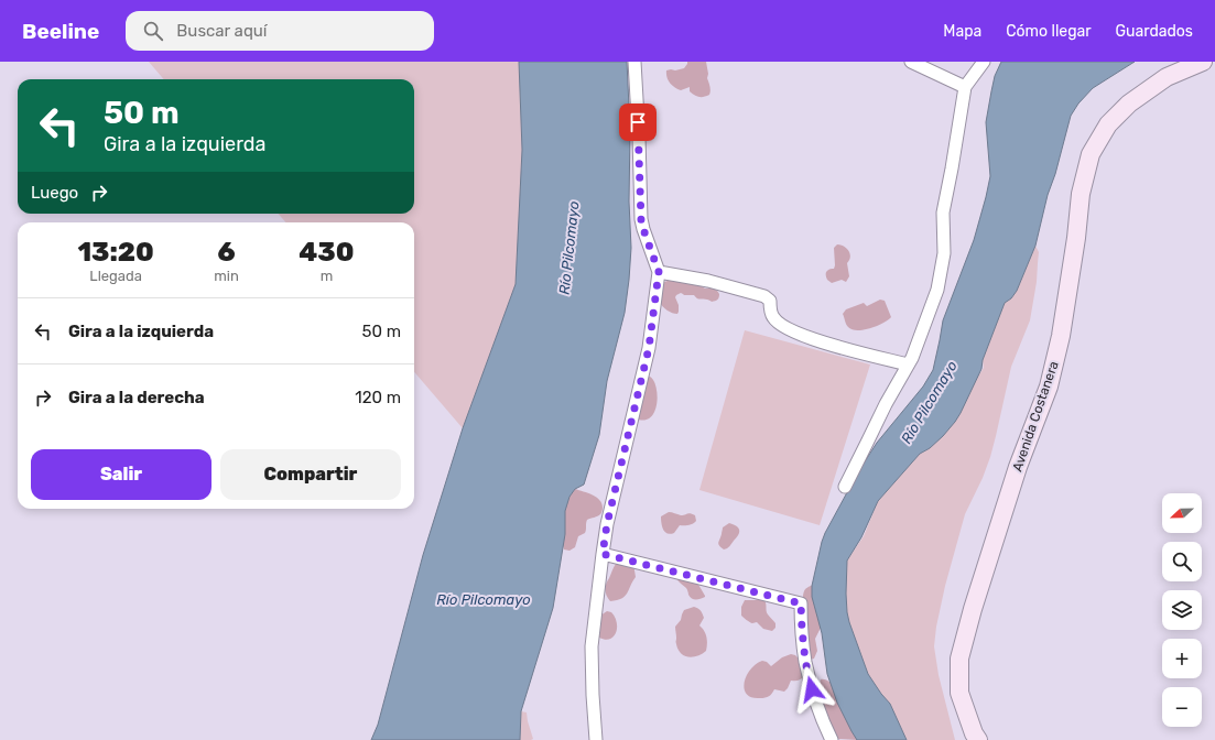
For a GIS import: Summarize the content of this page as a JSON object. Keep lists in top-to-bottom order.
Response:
{
  "streets": {
    "street": ["Avenida Costanera"]
  },
  "water": ["Río Pilcomayo"],
  "north": "left",
  "page": {
    "header": "Beeline",
    "search": "Buscar aquí",
    "nav": ["Mapa", "Cómo llegar", "Guardados"],
    "turn": ["50 m", "Gira a la izquierda"],
    "then": "Luego",
    "eta": [
      "13:20",
      "Llegada",
      "6",
      "min",
      "430",
      "m"
    ],
    "list": [
      {
        "name": "Gira a la izquierda",
        "value": "50 m"
      },
      {
        "name": "Gira a la derecha",
        "value": "120 m"
      }
    ],
    "buttons": ["Salir", "Compartir"],
    "map_buttons": ["+", "−"]
  }
}
